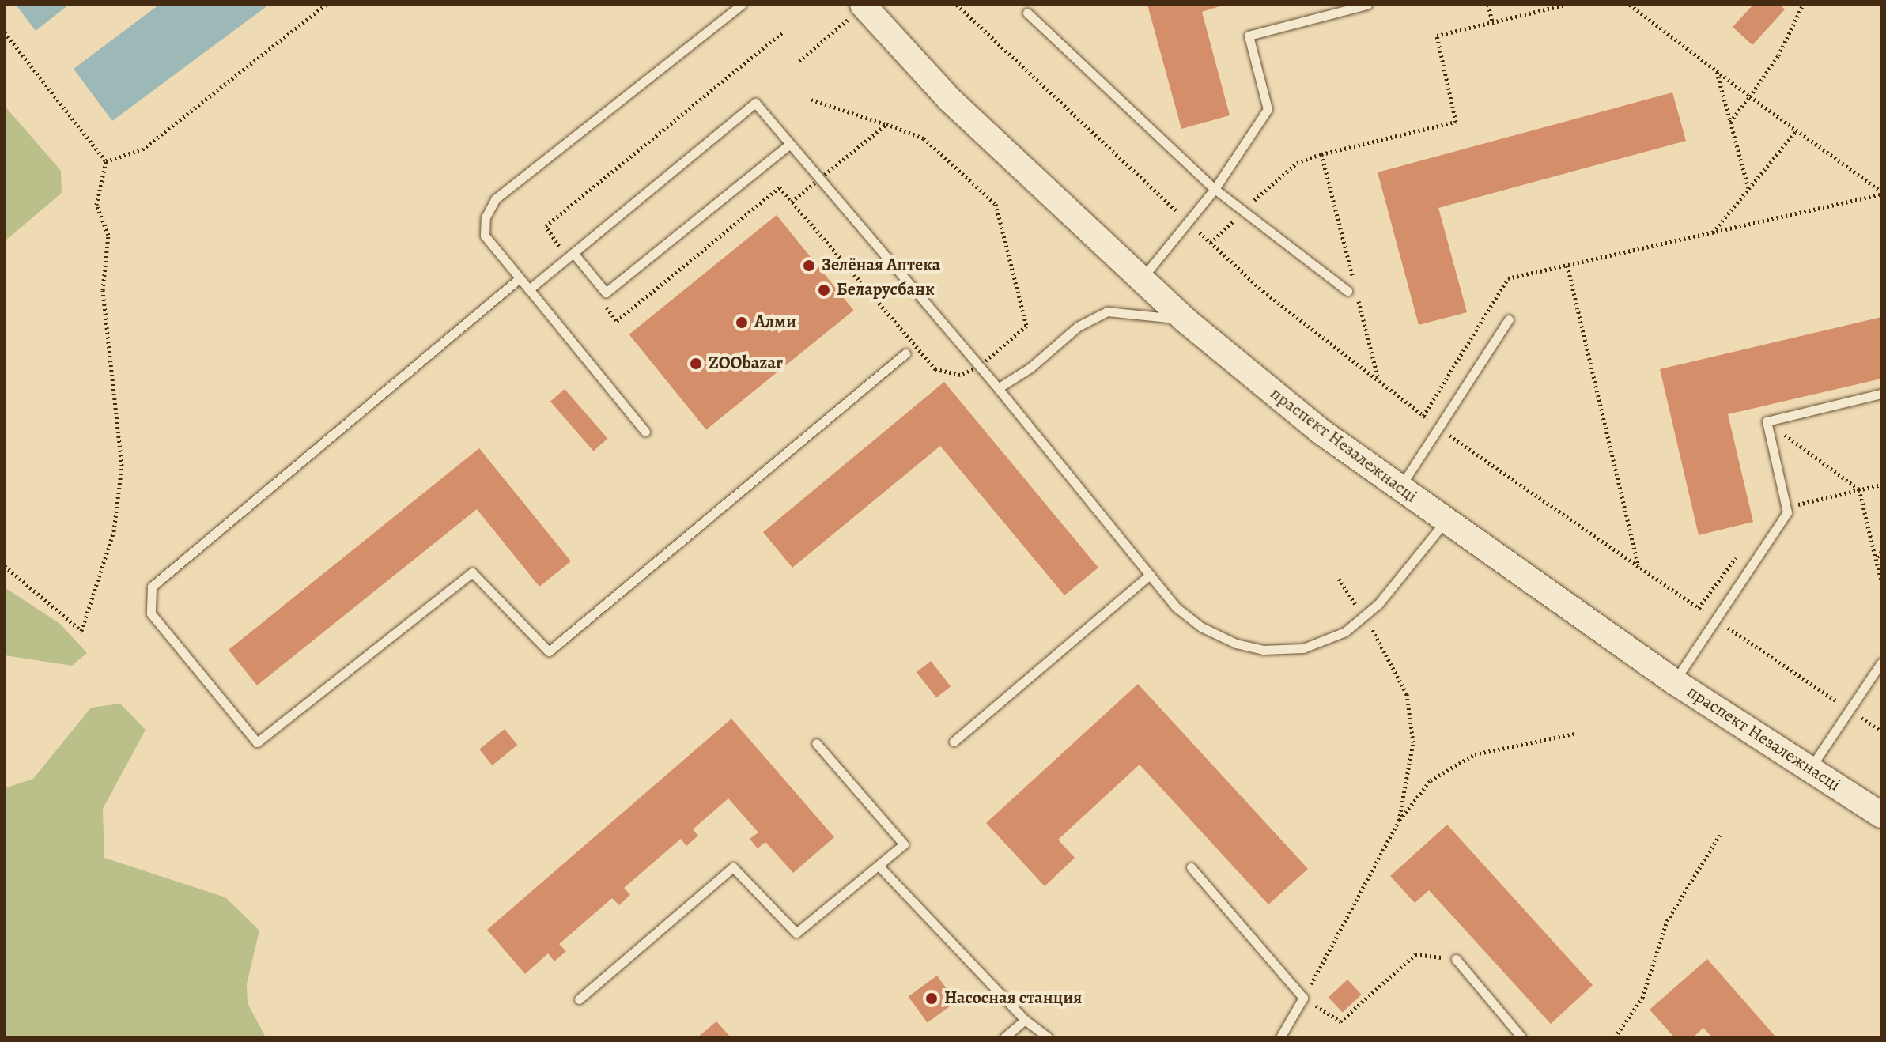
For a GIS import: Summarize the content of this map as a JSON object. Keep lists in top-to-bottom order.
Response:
{
  "streets": {
    "main road": ["праспект Незалежнасці"]
  },
  "places": [
    "Зелёная Аптека",
    "Беларусбанк",
    "Алми",
    "ZOObazar",
    "Насосная станция"
  ]
}
